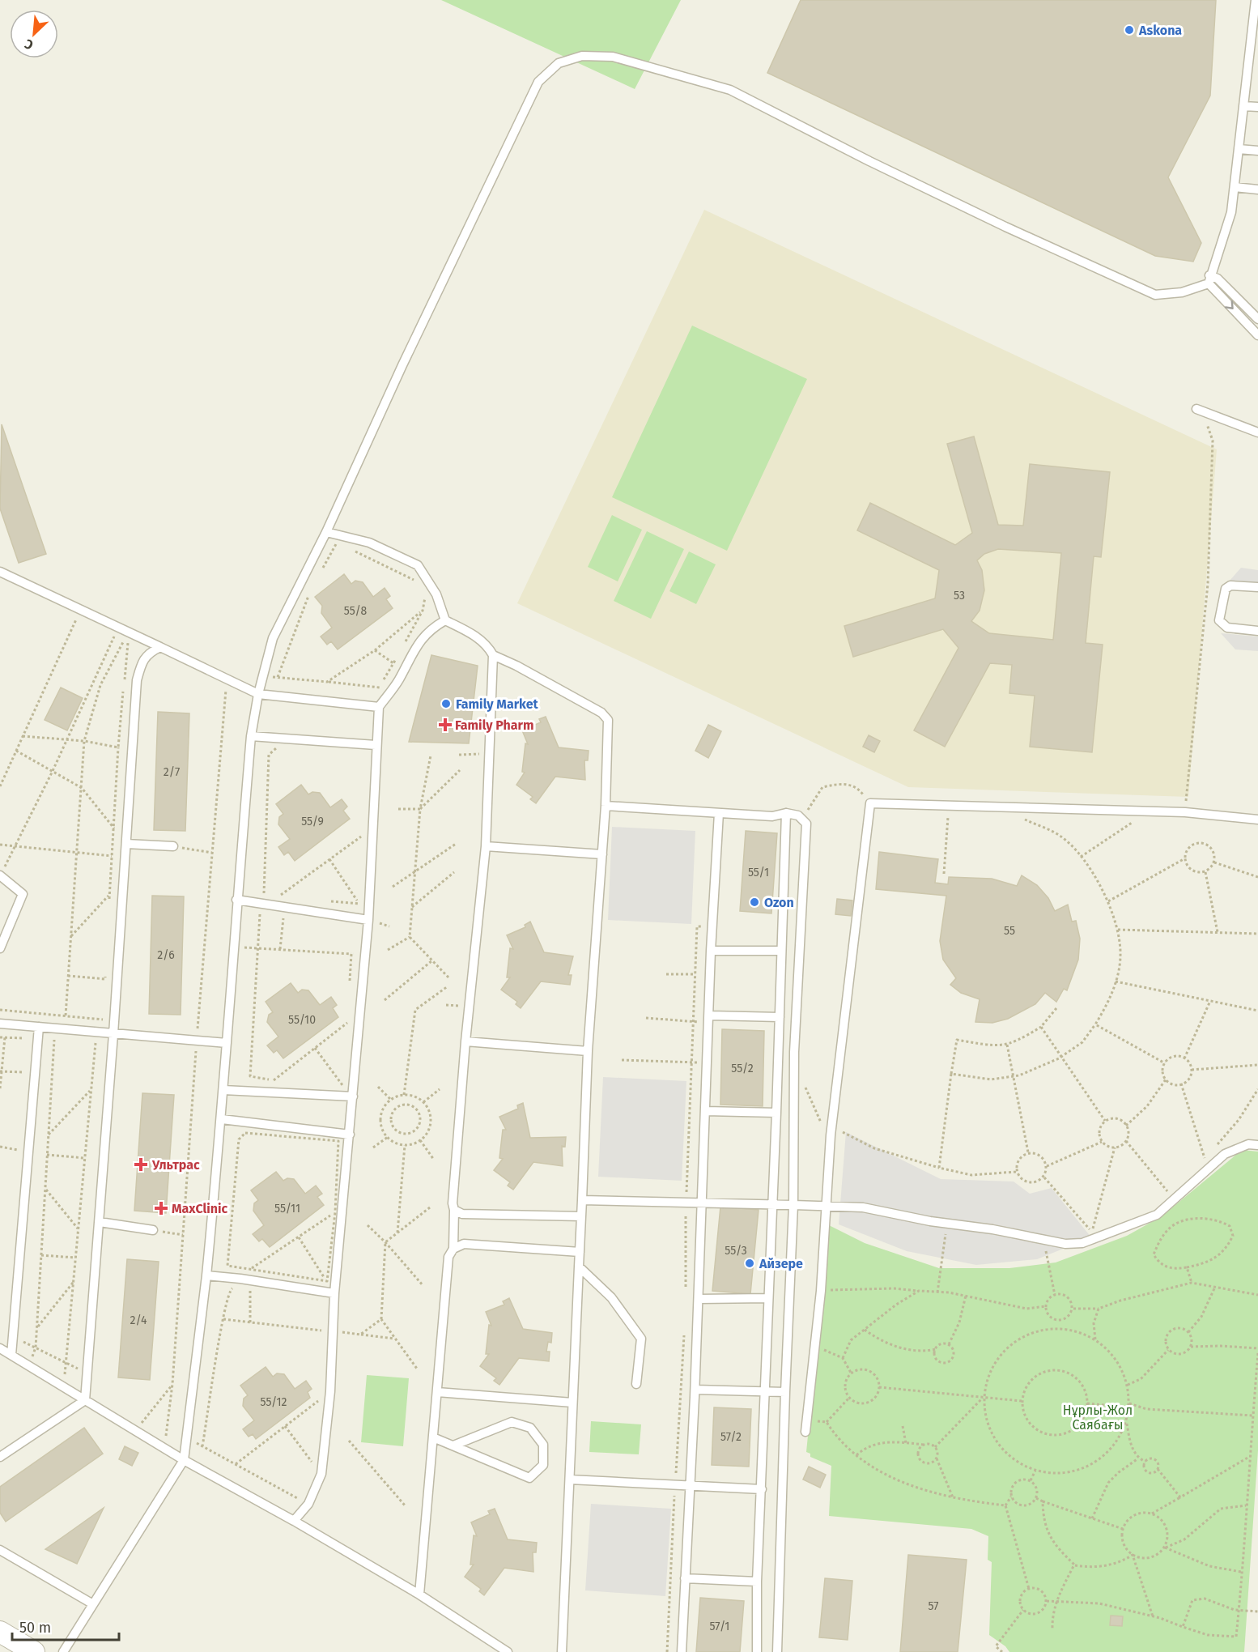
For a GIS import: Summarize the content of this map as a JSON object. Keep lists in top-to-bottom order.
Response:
{
  "parks": ["Нұрлы-Жол Саябағы"],
  "places": {
    "other": [
      "Askona",
      "Family Market",
      "Ozon",
      "Айзере"
    ],
    "health": ["Family Pharm", "Ультрас", "MaxClinic"]
  },
  "house_numbers": [
    "53",
    "55/8",
    "2/7",
    "55/9",
    "55/1",
    "55",
    "2/6",
    "55/10",
    "55/2",
    "55/11",
    "55/3",
    "2/4",
    "55/12",
    "57/2",
    "57",
    "57/1"
  ],
  "scale_bar": "50 m",
  "north": "bottom left"
}
